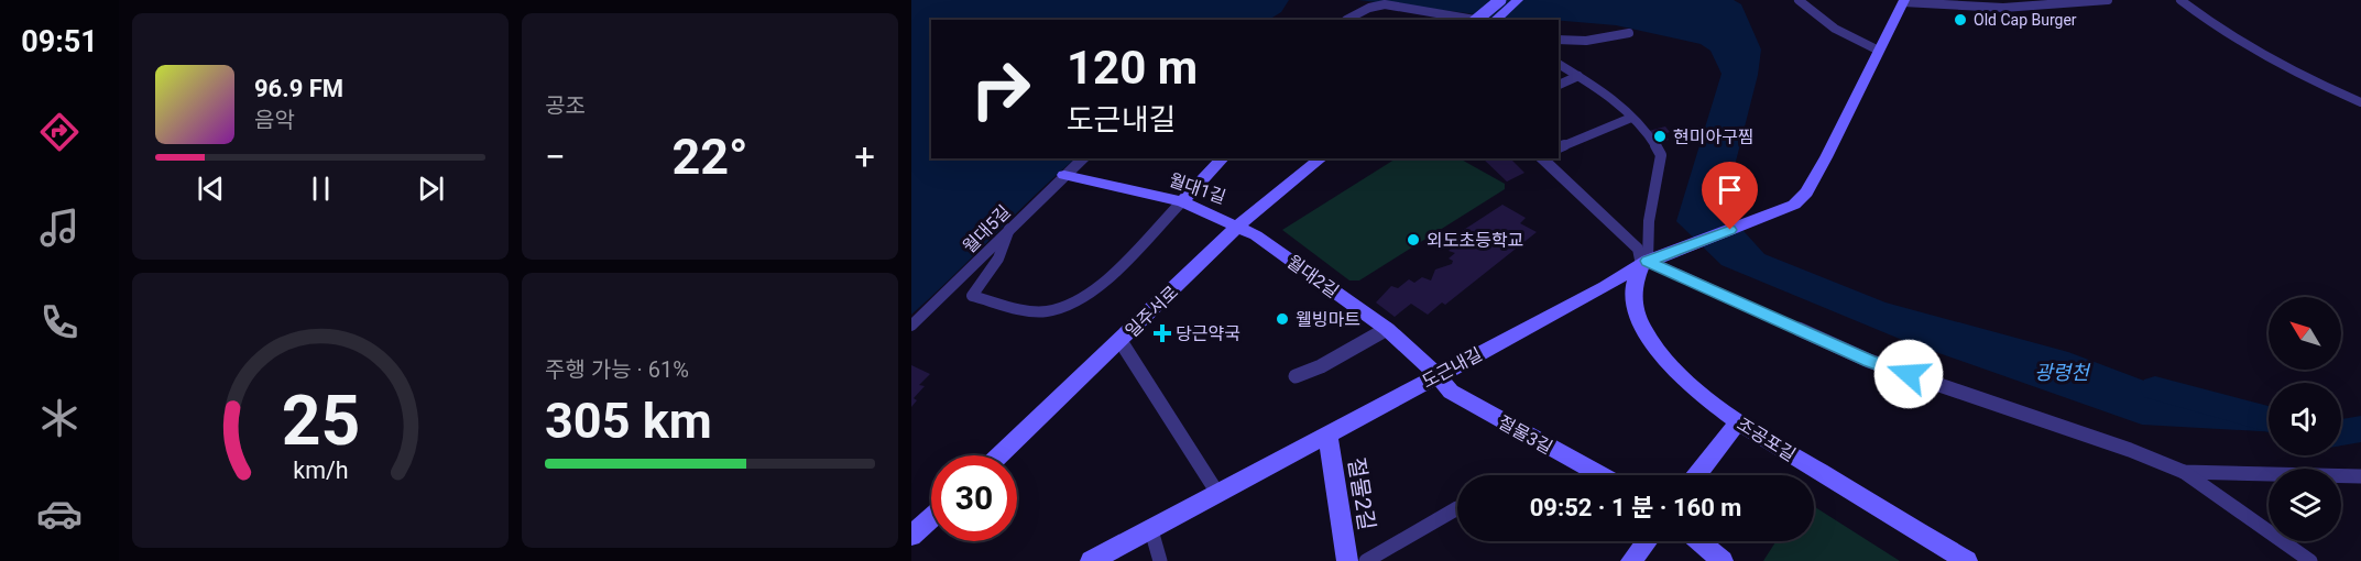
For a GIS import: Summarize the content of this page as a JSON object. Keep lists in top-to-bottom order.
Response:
{
  "streets": {
    "street": [
      "월대1길",
      "월대5길",
      "월대2길",
      "일주서로",
      "도근내길",
      "절물3길",
      "조공포길",
      "절물2길"
    ]
  },
  "crossings": [
    ["월대1길", "월대5길"],
    ["월대1길", "월대2길"],
    ["월대1길", "일주서로"],
    ["월대2길", "일주서로"],
    ["월대2길", "도근내길"],
    ["월대2길", "절물3길"],
    ["도근내길", "절물3길"],
    ["도근내길", "조공포길"],
    ["도근내길", "절물2길"]
  ],
  "water": ["광령천"],
  "places": {
    "other": [
      "Old Cap Burger",
      "현미아구찜",
      "외도초등학교",
      "웰빙마트"
    ],
    "health": ["당근약국"]
  },
  "north": "top left",
  "page": {
    "tabs": "09:51",
    "tile": [
      "공조",
      ["주행 가능 · 61%", "305 km"]
    ],
    "turn": ["120 m", "도근내길"],
    "song": ["96.9 FM", "음악"],
    "heat": ["−", "22°", "+"],
    "limit": "30",
    "trip": "09:52 · 1 분 · 160 m",
    "gauge": ["25", "km/h"]
  }
}
